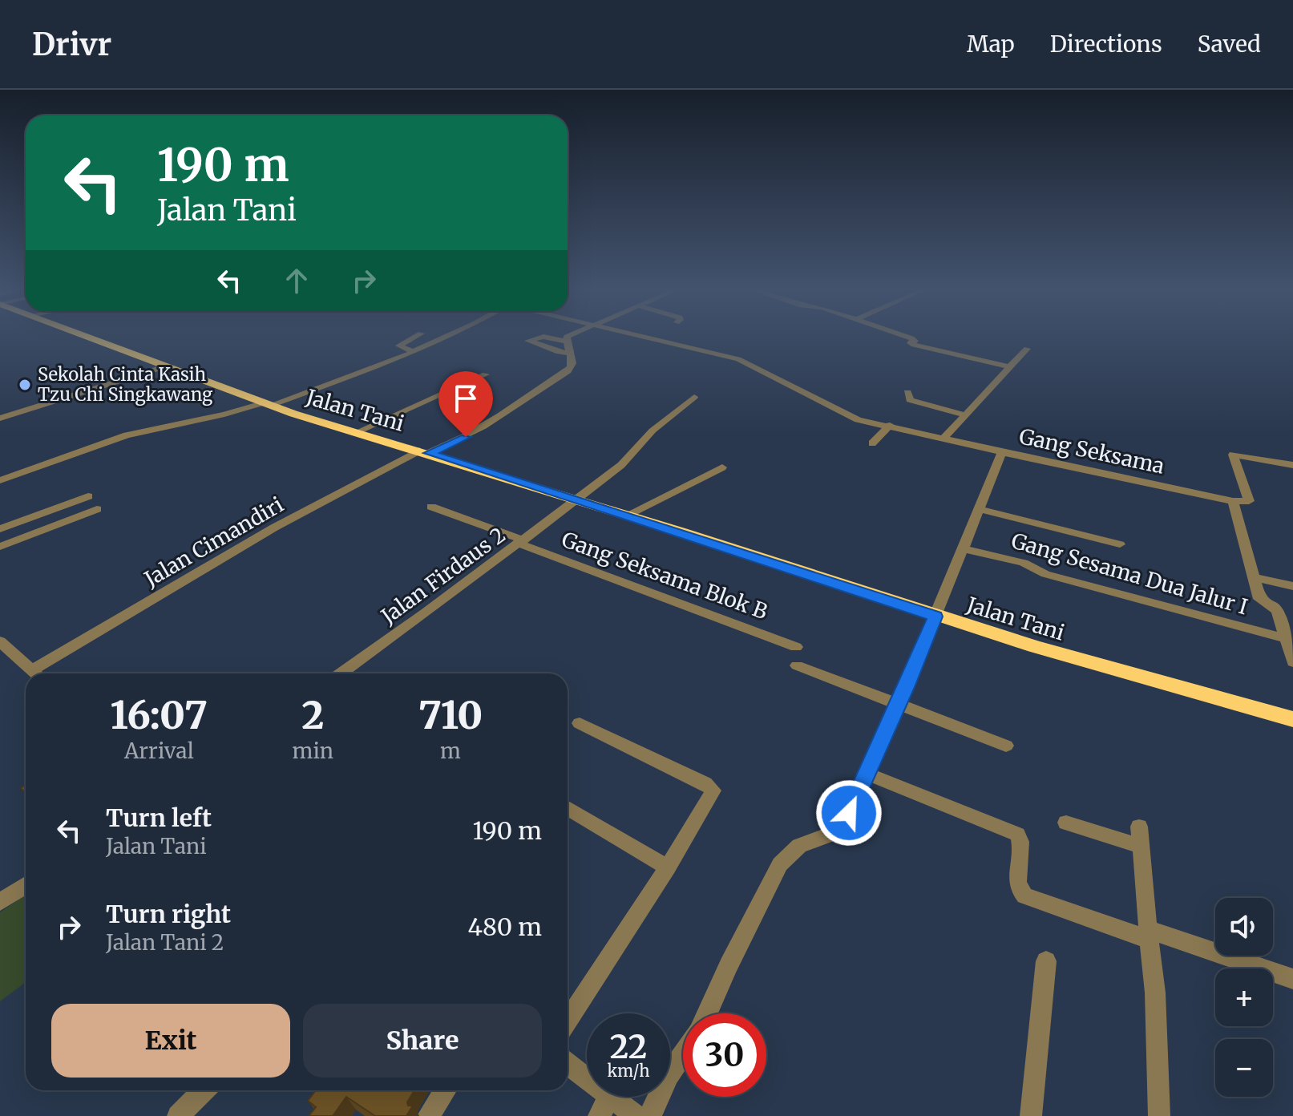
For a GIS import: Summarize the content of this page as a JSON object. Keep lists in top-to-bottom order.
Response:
{
  "streets": {
    "highway": ["Jalan Tani"],
    "street": [
      "Gang Seksama",
      "Jalan Cimandiri",
      "Gang Sesama Dua Jalur I",
      "Jalan Firdaus 2",
      "Gang Seksama Blok B"
    ]
  },
  "crossings": [
    ["Jalan Tani", "Gang Seksama"],
    ["Jalan Tani", "Jalan Cimandiri"],
    ["Jalan Tani", "Jalan Firdaus 2"],
    ["Gang Seksama", "Gang Sesama Dua Jalur I"],
    ["Jalan Firdaus 2", "Gang Seksama Blok B"]
  ],
  "places": ["Sekolah Cinta Kasih Tzu Chi Singkawang"],
  "page": {
    "header": "Drivr",
    "nav": ["Map", "Directions", "Saved"],
    "turn": ["190 m", "Jalan Tani"],
    "eta": [
      "16:07",
      "Arrival",
      "2",
      "min",
      "710",
      "m"
    ],
    "list": [
      {
        "name": "Turn left",
        "note": "Jalan Tani",
        "value": "190 m"
      },
      {
        "name": "Turn right",
        "note": "Jalan Tani 2",
        "value": "480 m"
      }
    ],
    "map_buttons": ["+", "−"],
    "buttons": ["Exit", "Share"],
    "speed": "22 km/h",
    "limit": "30"
  }
}
